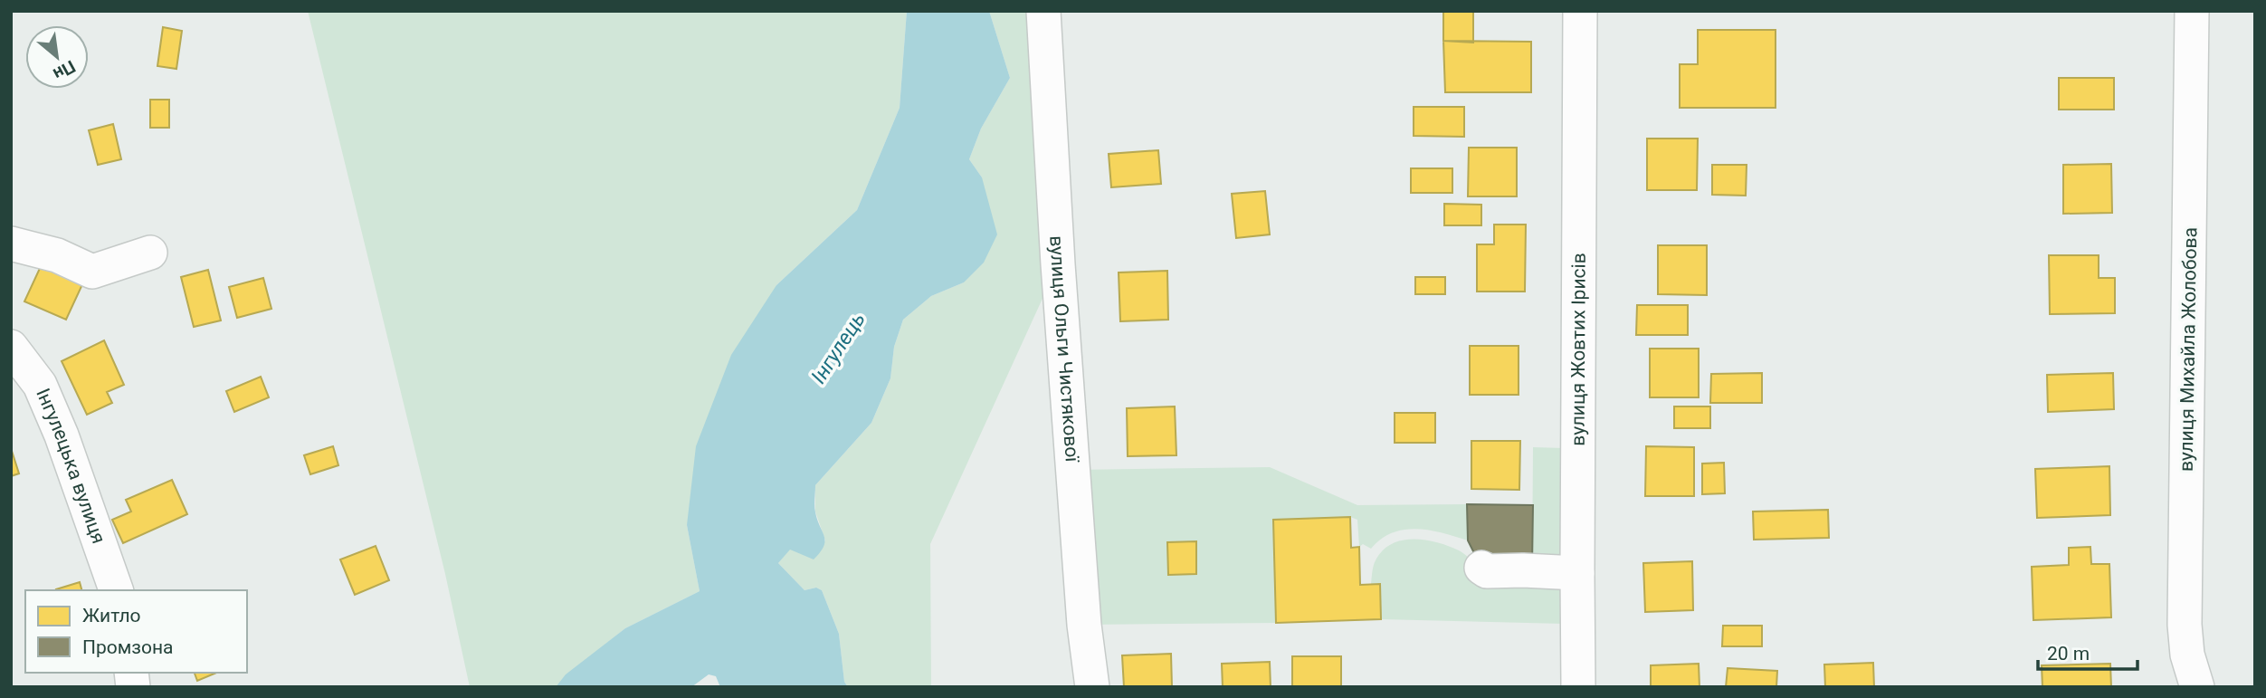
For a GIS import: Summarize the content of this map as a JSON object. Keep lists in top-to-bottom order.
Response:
{
  "streets": {
    "street": [
      "вулиця Ольги Чистякової",
      "вулиця Жовтих Ірисів",
      "вулиця Михайла Жолобова",
      "Інгулецька вулиця"
    ]
  },
  "water": ["Інгулець"],
  "legend": ["Житло", "Промзона"],
  "scale_bar": "20 m",
  "north": "bottom right"
}
